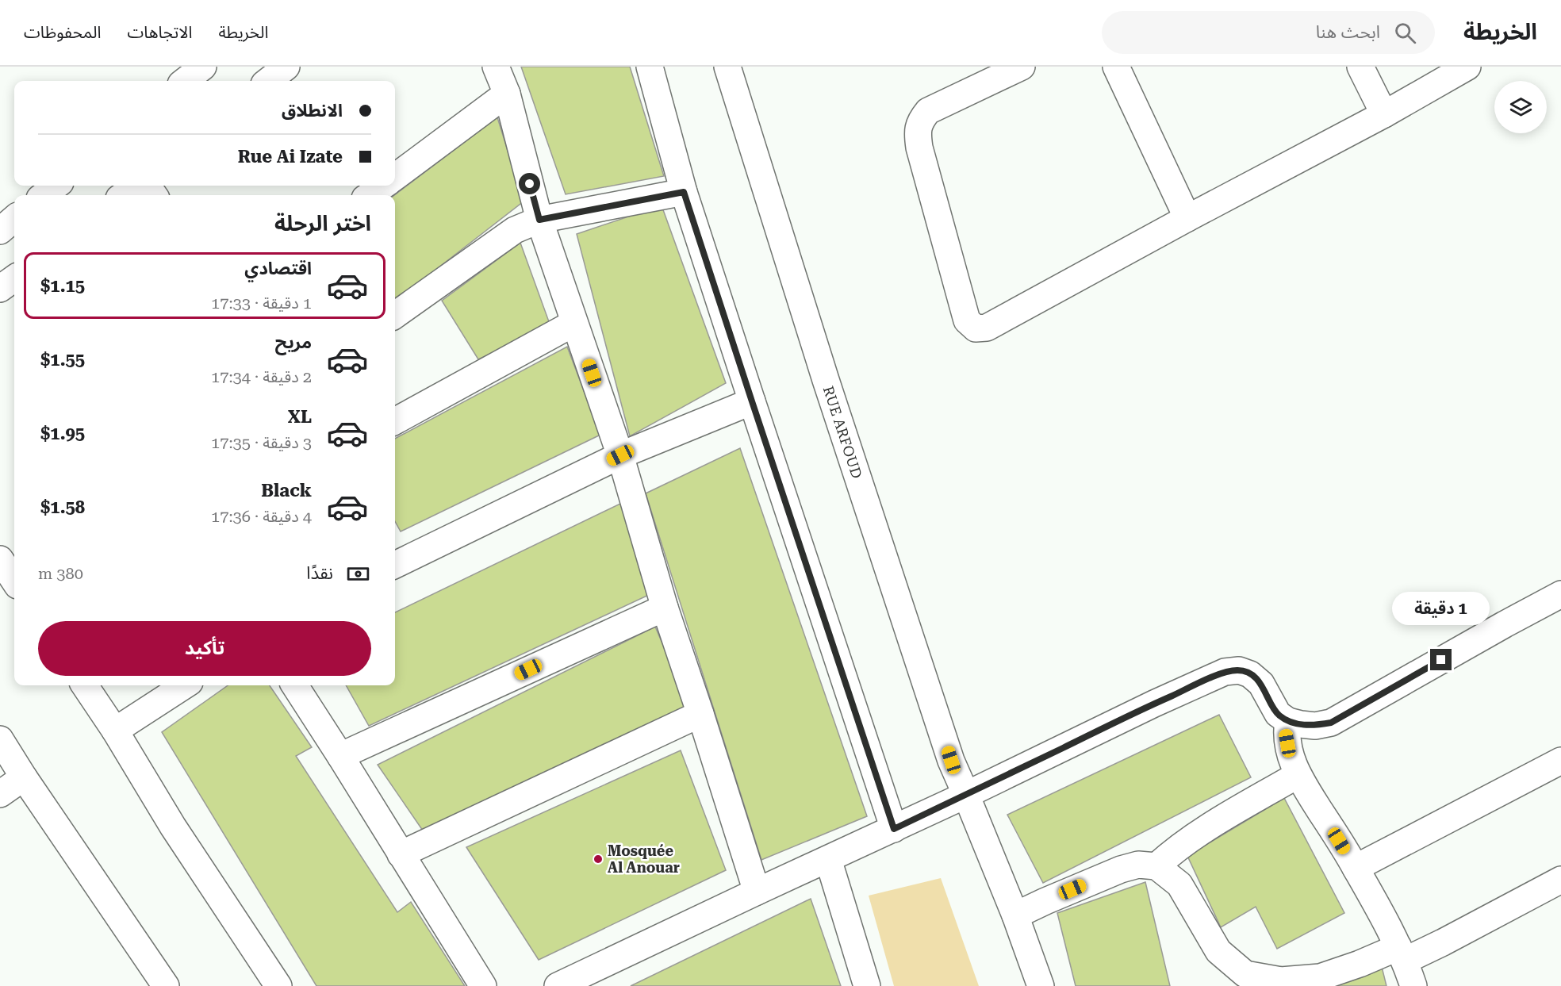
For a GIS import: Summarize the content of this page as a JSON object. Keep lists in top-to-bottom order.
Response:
{
  "streets": {
    "street": ["RUE ARFOUD"]
  },
  "places": ["Mosquée Al Anouar"],
  "page": {
    "header": "الخريطة",
    "search": "ابحث هنا",
    "nav": ["الخريطة", "الاتجاهات", "المحفوظات"],
    "banner": ["الانطلاق", "Rue Ai Izate"],
    "heading": "اختر الرحلة",
    "list": [
      {
        "name": "اقتصادي",
        "note": "1 دقيقة · 17:33",
        "value": "$1.15"
      },
      {
        "name": "مريح",
        "note": "2 دقيقة · 17:34",
        "value": "$1.55"
      },
      {
        "name": "XL",
        "note": "3 دقيقة · 17:35",
        "value": "$1.95"
      },
      {
        "name": "Black",
        "note": "4 دقيقة · 17:36",
        "value": "$1.58"
      }
    ],
    "pay": ["نقدًا", "380 m"],
    "bubble": "1 دقيقة",
    "buttons": "تأكيد"
  }
}
